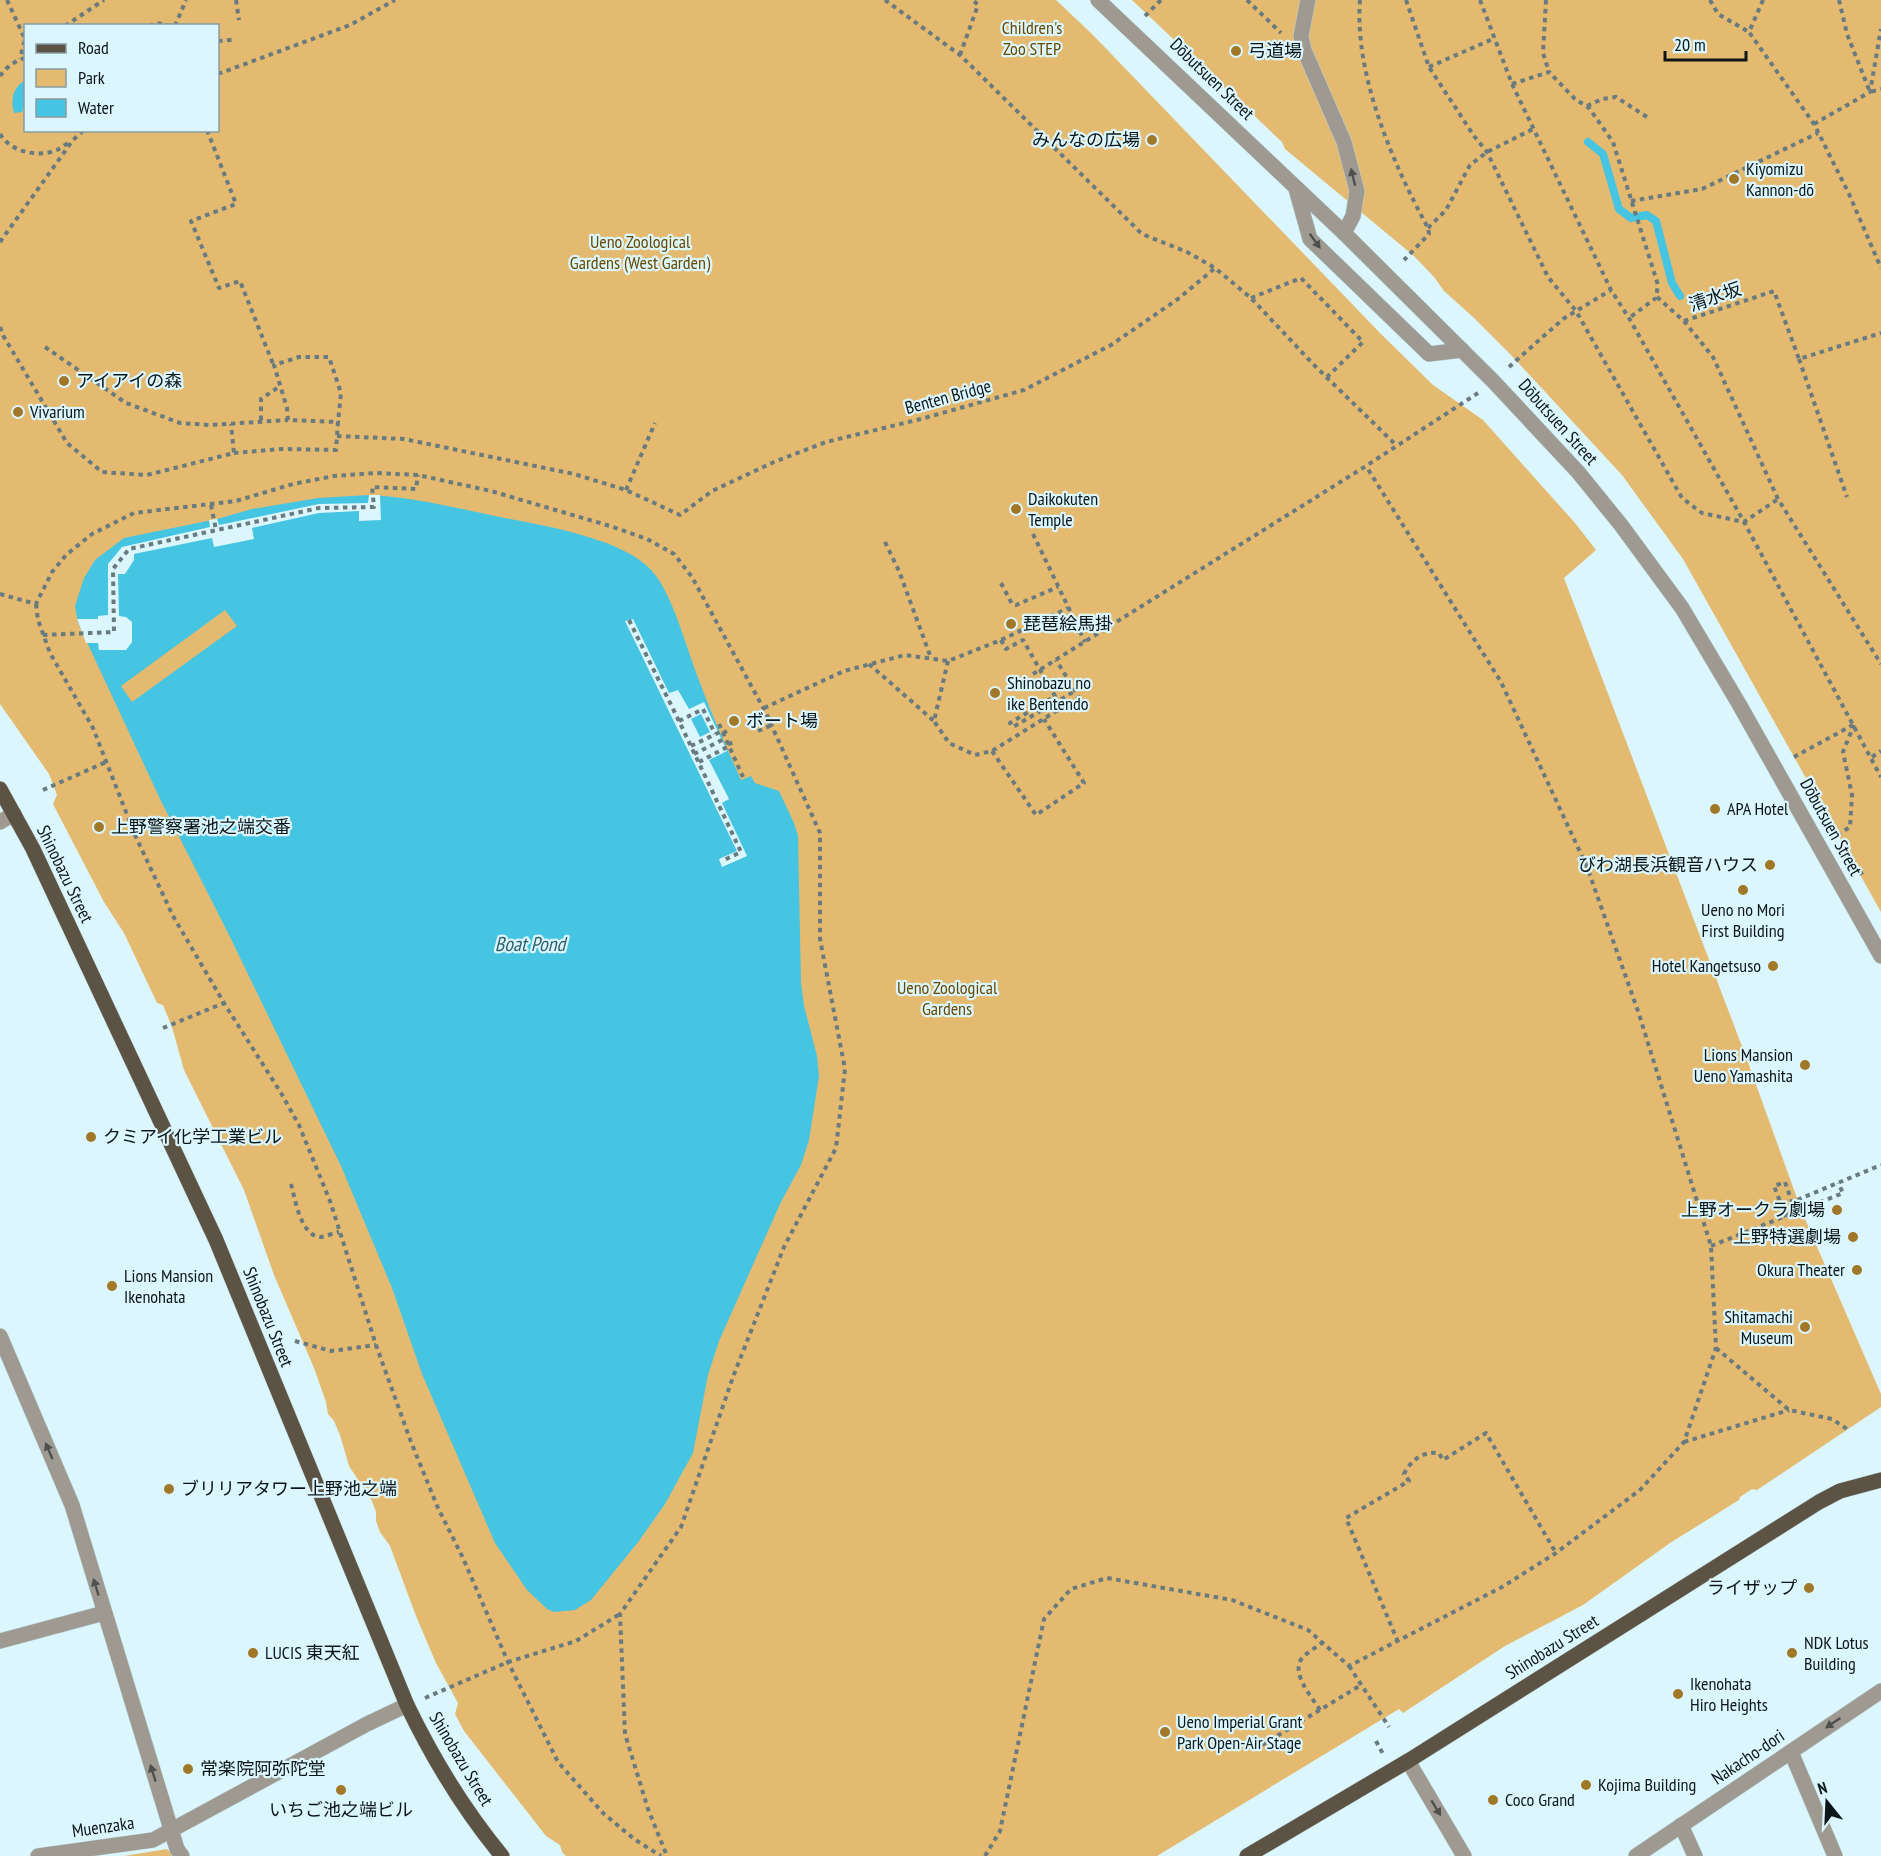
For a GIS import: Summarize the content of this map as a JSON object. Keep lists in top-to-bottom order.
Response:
{
  "streets": {
    "main road": ["Shinobazu Street"],
    "street": ["Dōbutsuen Street", "Nakacho-dori", "Muenzaka"],
    "path": ["清水坂", "Benten Bridge"]
  },
  "crossings": [
    ["Shinobazu Street", "Muenzaka"]
  ],
  "one_way": ["Nakacho-dori"],
  "water": ["Boat Pond"],
  "parks": ["Children's Zoo STEP", "Ueno Zoological Gardens (West Garden)", "Ueno Zoological Gardens"],
  "places": [
    "弓道場",
    "みんなの広場",
    "Kiyomizu Kannon-dō",
    "アイアイの森",
    "Vivarium",
    "Daikokuten Temple",
    "琵琶絵馬掛",
    "Shinobazu no ike Bentendo",
    "ボート場",
    "APA Hotel",
    "上野警察署池之端交番",
    "びわ湖長浜観音ハウス",
    "Ueno no Mori First Building",
    "Hotel Kangetsuso",
    "Lions Mansion Ueno Yamashita",
    "クミアイ化学工業ビル",
    "上野オークラ劇場",
    "上野特選劇場",
    "Okura Theater",
    "Lions Mansion Ikenohata",
    "Shitamachi Museum",
    "ブリリアタワー上野池之端",
    "ライザップ",
    "LUCIS 東天紅",
    "NDK Lotus Building",
    "Ikenohata Hiro Heights",
    "Ueno Imperial Grant Park Open-Air Stage",
    "常楽院阿弥陀堂",
    "Kojima Building",
    "いちご池之端ビル",
    "Coco Grand"
  ],
  "legend": ["Road", "Park", "Water"],
  "scale_bar": "20 m",
  "north": "top"
}
